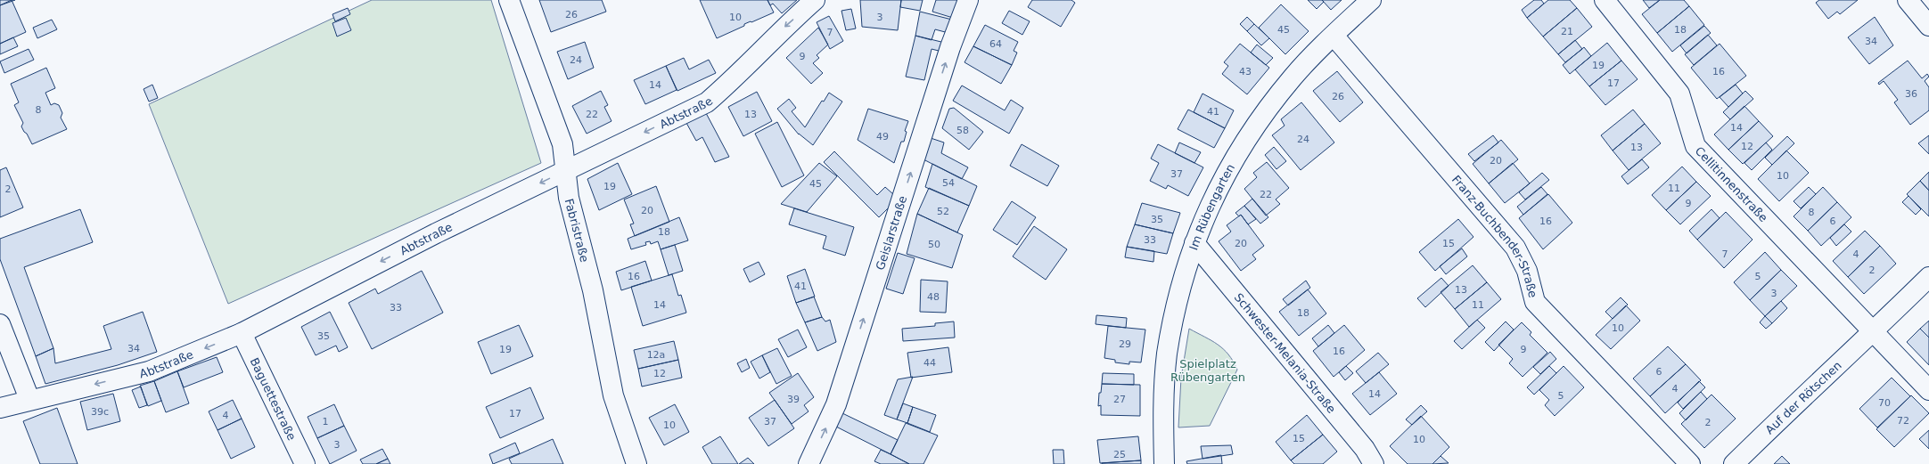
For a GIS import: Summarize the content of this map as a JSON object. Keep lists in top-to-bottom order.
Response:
{
  "streets": {
    "street": [
      "Abtstraße",
      "Cellitinnenstraße",
      "Im Rübengarten",
      "Fabristraße",
      "Geislarstraße",
      "Franz-Buchbender-Straße",
      "Schwester-Melania-Straße",
      "Auf der Rötschen",
      "Baguettestraße"
    ]
  },
  "crossings": [
    ["Abtstraße", "Fabristraße"],
    ["Abtstraße", "Baguettestraße"],
    ["Cellitinnenstraße", "Auf der Rötschen"],
    ["Im Rübengarten", "Franz-Buchbender-Straße"],
    ["Im Rübengarten", "Schwester-Melania-Straße"]
  ],
  "one_way": ["Abtstraße", "Geislarstraße"],
  "parks": ["Spielplatz Rübengarten"],
  "house_numbers": [
    "26",
    "10",
    "3",
    "45",
    "18",
    "21",
    "7",
    "34",
    "64",
    "9",
    "24",
    "19",
    "43",
    "16",
    "17",
    "14",
    "36",
    "26",
    "8",
    "41",
    "22",
    "13",
    "14",
    "58",
    "49",
    "24",
    "12",
    "13",
    "20",
    "37",
    "10",
    "54",
    "45",
    "19",
    "11",
    "2",
    "22",
    "9",
    "20",
    "52",
    "8",
    "35",
    "16",
    "6",
    "18",
    "33",
    "20",
    "15",
    "50",
    "7",
    "4",
    "2",
    "16",
    "5",
    "41",
    "13",
    "3",
    "48",
    "14",
    "11",
    "33",
    "18",
    "10",
    "35",
    "29",
    "34",
    "19",
    "9",
    "16",
    "12a",
    "44",
    "6",
    "12",
    "4",
    "14",
    "5",
    "39",
    "27",
    "70",
    "39c",
    "17",
    "4",
    "72",
    "1",
    "37",
    "2",
    "10",
    "15",
    "10",
    "3",
    "25"
  ]
}
